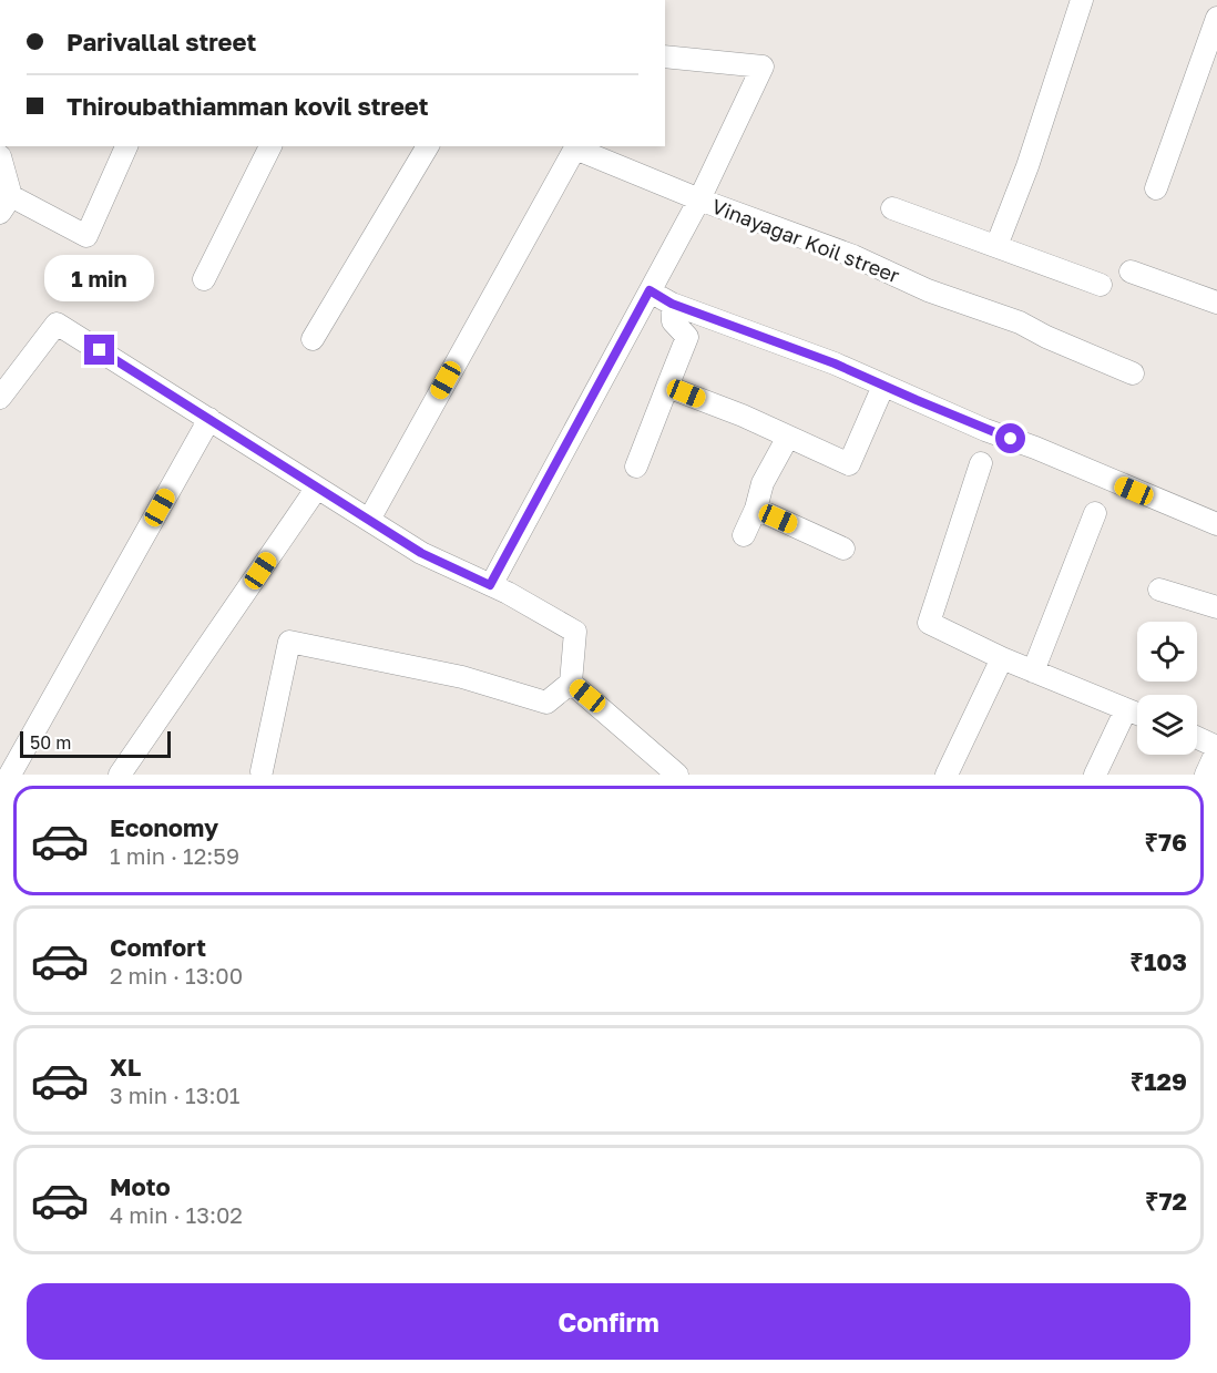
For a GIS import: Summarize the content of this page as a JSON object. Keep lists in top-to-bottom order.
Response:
{
  "streets": {
    "street": ["Vinayagar Koil streer"]
  },
  "scale_bar": "50 m",
  "page": {
    "banner": ["Parivallal street", "Thiroubathiamman kovil street"],
    "bubble": "1 min",
    "scale": "50 m",
    "list": [
      {
        "name": "Economy",
        "note": "1 min · 12:59",
        "value": "₹76"
      },
      {
        "name": "Comfort",
        "note": "2 min · 13:00",
        "value": "₹103"
      },
      {
        "name": "XL",
        "note": "3 min · 13:01",
        "value": "₹129"
      },
      {
        "name": "Moto",
        "note": "4 min · 13:02",
        "value": "₹72"
      }
    ],
    "buttons": "Confirm"
  }
}
